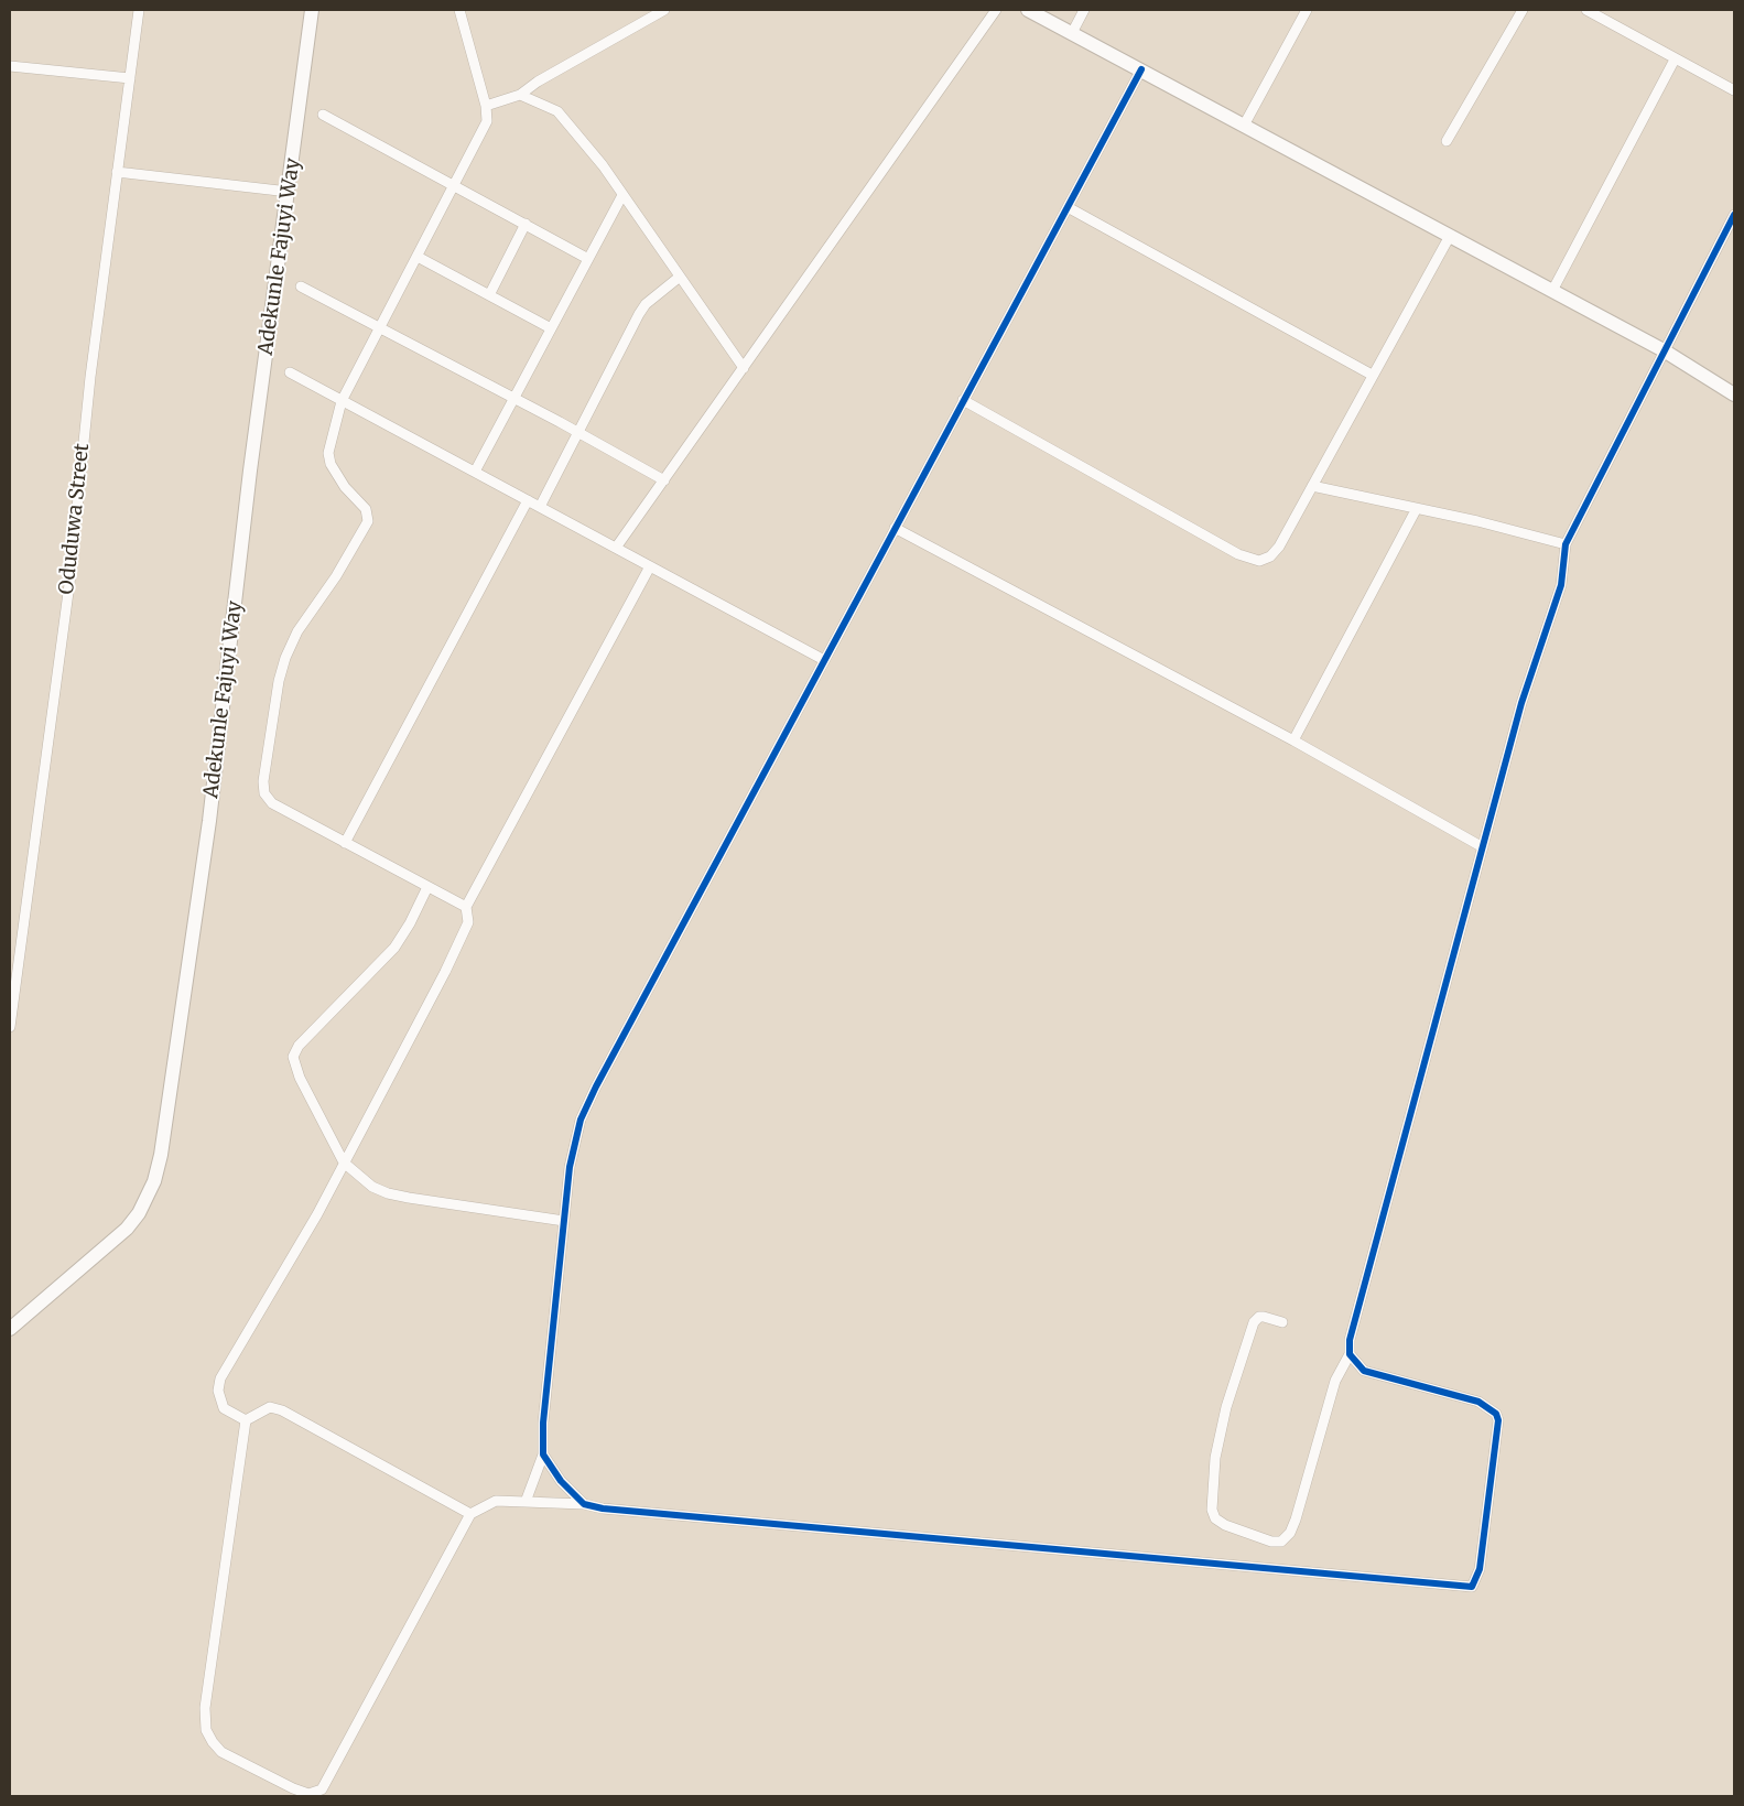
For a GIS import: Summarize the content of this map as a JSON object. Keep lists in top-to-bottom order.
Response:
{
  "streets": {
    "street": ["Adekunle Fajuyi Way", "Oduduwa Street"]
  }
}
